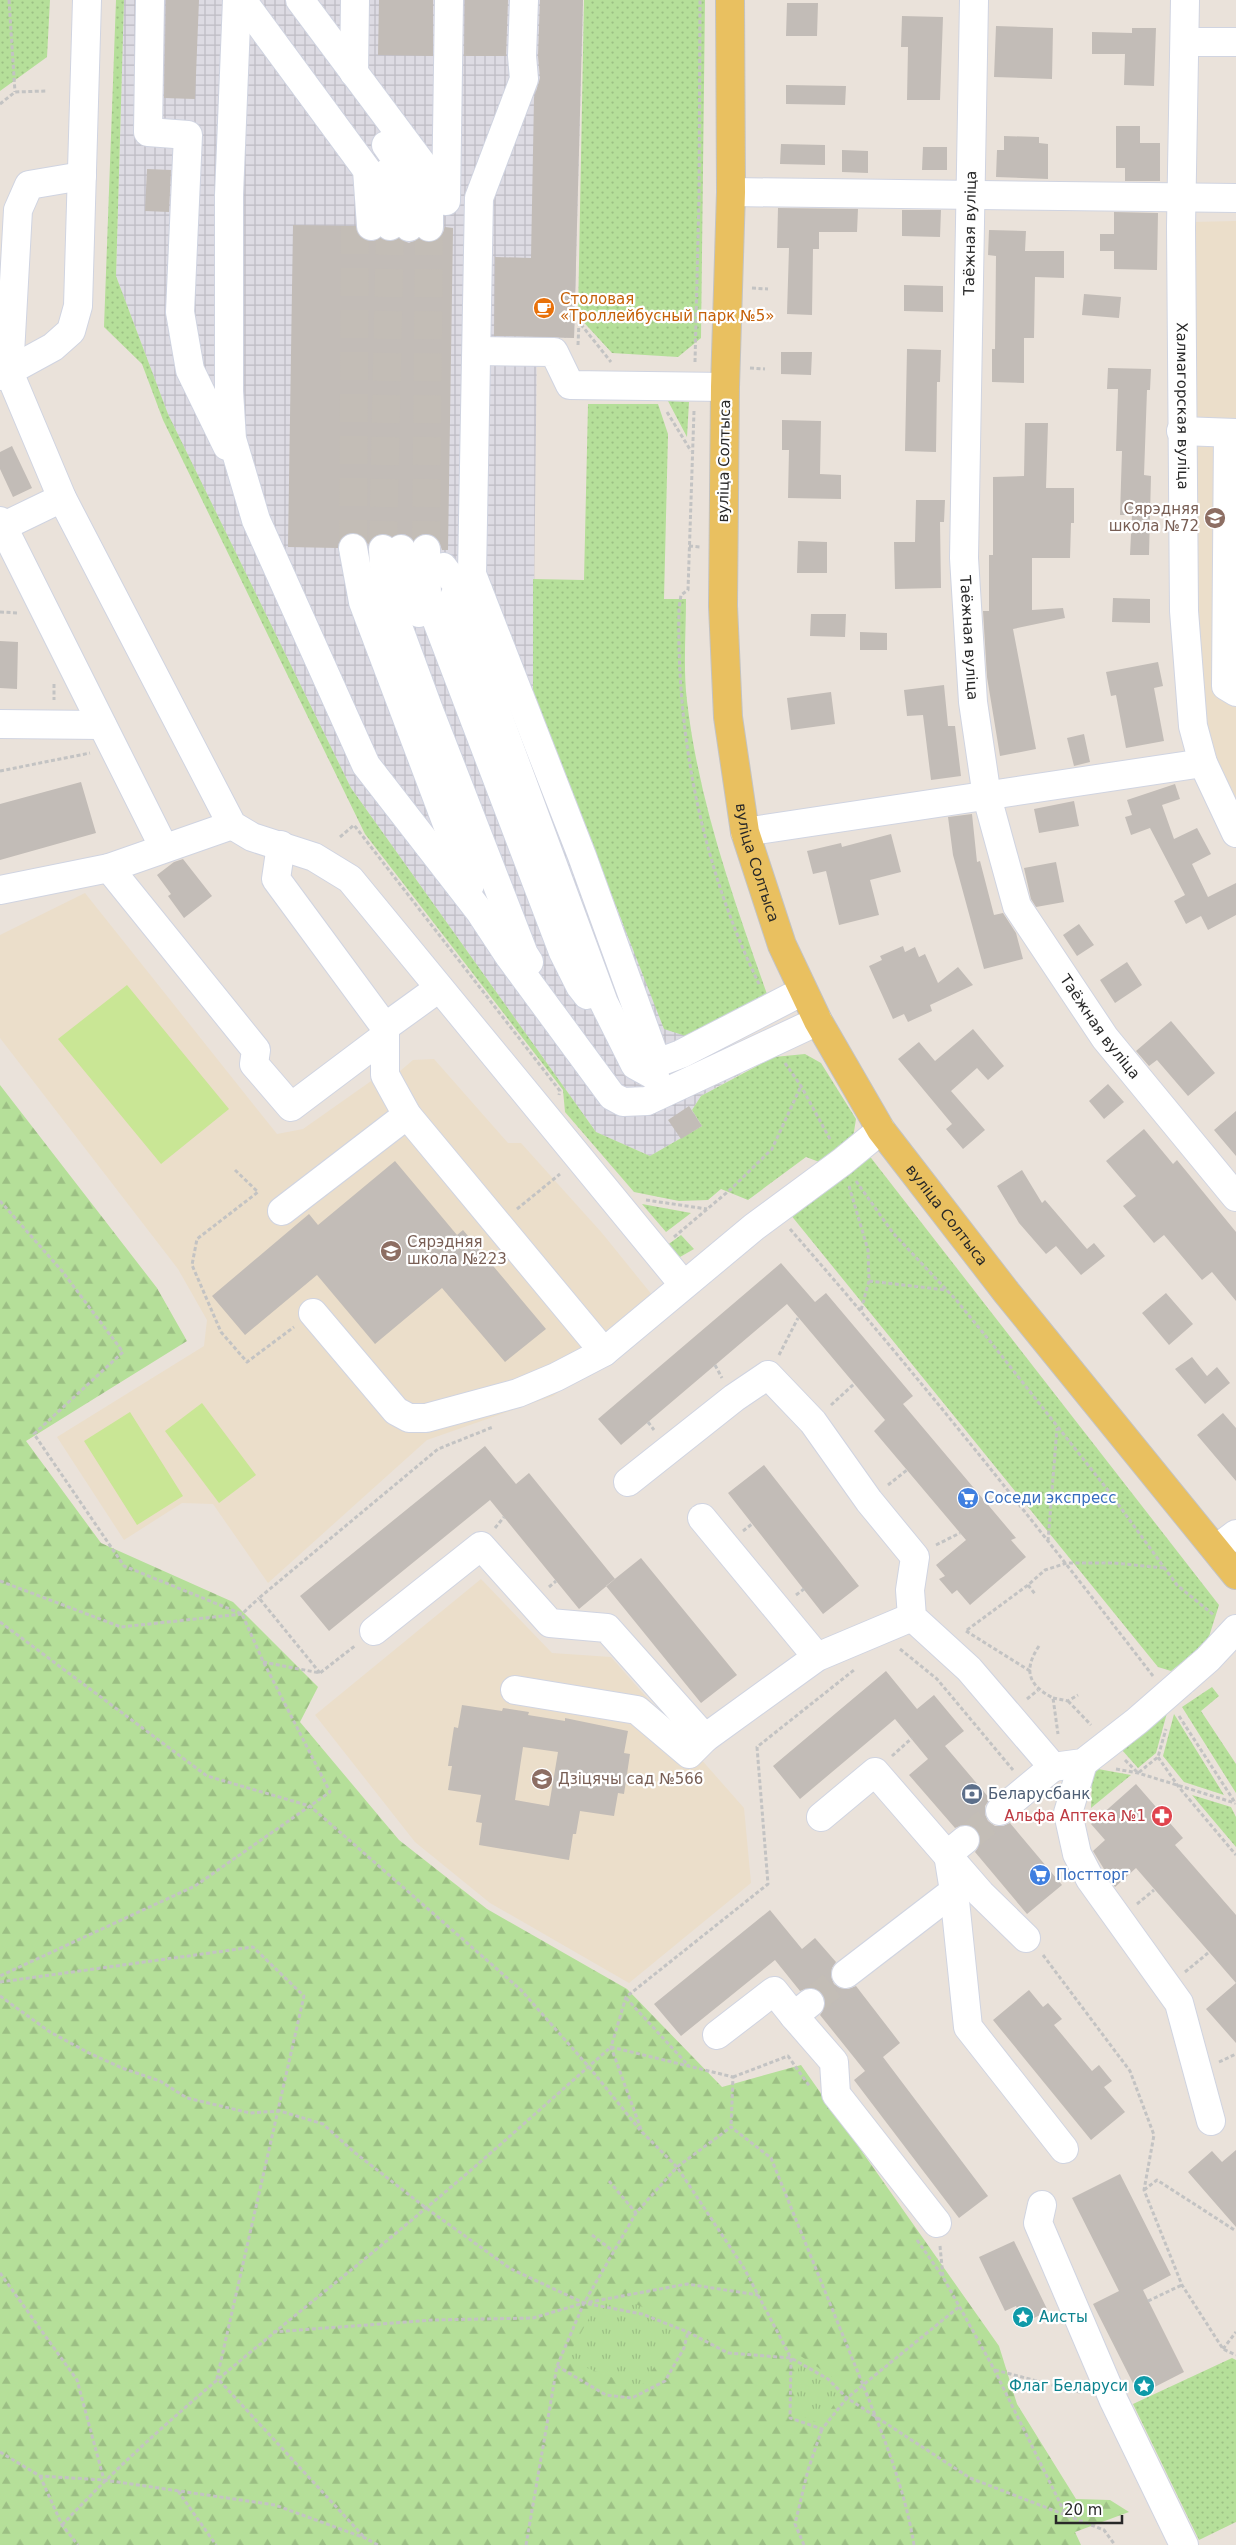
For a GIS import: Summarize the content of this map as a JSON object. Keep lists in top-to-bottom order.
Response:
{
  "streets": {
    "main road": ["вуліца Солтыса"],
    "street": ["Таёжная вуліца", "Халмагорская вуліца"]
  },
  "places": {
    "cafe": ["Столовая «Троллейбусный парк №5»"],
    "school or university": ["Сярэдняя школа №72", "Сярэдняя школа №223", "Дзіцячы сад №566"],
    "supermarket": ["Соседи экспресс", "Постторг"],
    "bank": ["Беларусбанк"],
    "pharmacy": ["Альфа Аптека №1"],
    "place": ["Аисты", "Флаг Беларуси"]
  },
  "scale_bar": "20 m"
}
